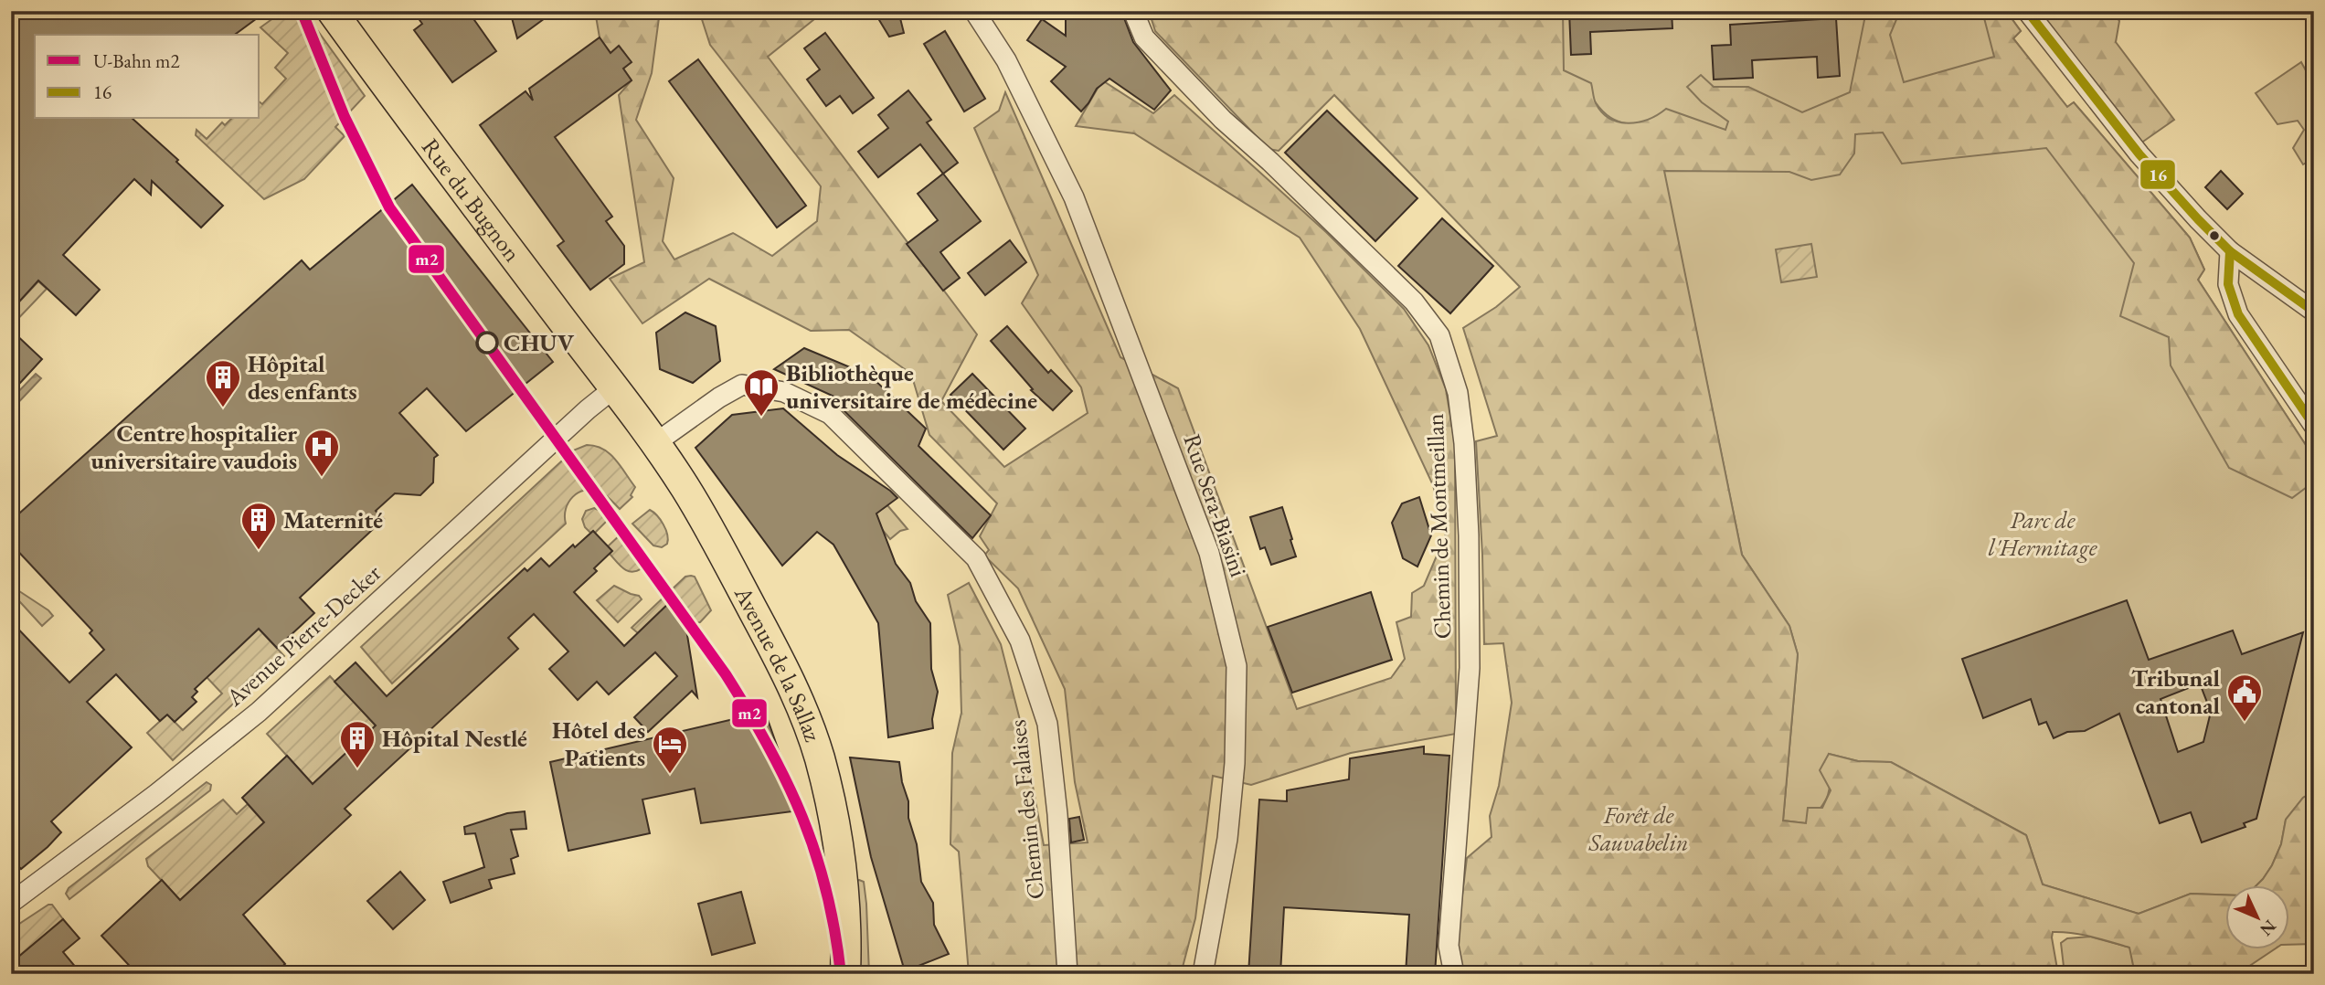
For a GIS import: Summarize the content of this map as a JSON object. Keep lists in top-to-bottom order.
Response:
{
  "streets": {
    "main road": ["Rue du Bugnon", "Avenue de la Sallaz"],
    "street": [
      "Rue Sera-Biasini",
      "Chemin de Montmeillan",
      "Avenue Pierre-Decker",
      "Chemin des Falaises"
    ]
  },
  "crossings": [
    ["Rue du Bugnon", "Avenue Pierre-Decker"],
    ["Rue du Bugnon", "Avenue de la Sallaz"],
    ["Avenue Pierre-Decker", "Avenue de la Sallaz"],
    ["Avenue de la Sallaz", "Chemin des Falaises"]
  ],
  "parks": ["Parc de l'Hermitage", "Forêt de Sauvabelin"],
  "places": {
    "other": ["CHUV"],
    "building": ["Hôpital des enfants", "Maternité", "Hôpital Nestlé"],
    "library": ["Bibliothèque universitaire de médecine"],
    "hospital": ["Centre hospitalier universitaire vaudois"],
    "public building": ["Tribunal cantonal"],
    "hotel": ["Hôtel des Patients"]
  },
  "lines": ["metro line m2", "transit line 16"],
  "legend": ["U-Bahn m2", "16"],
  "north": "bottom right"
}
